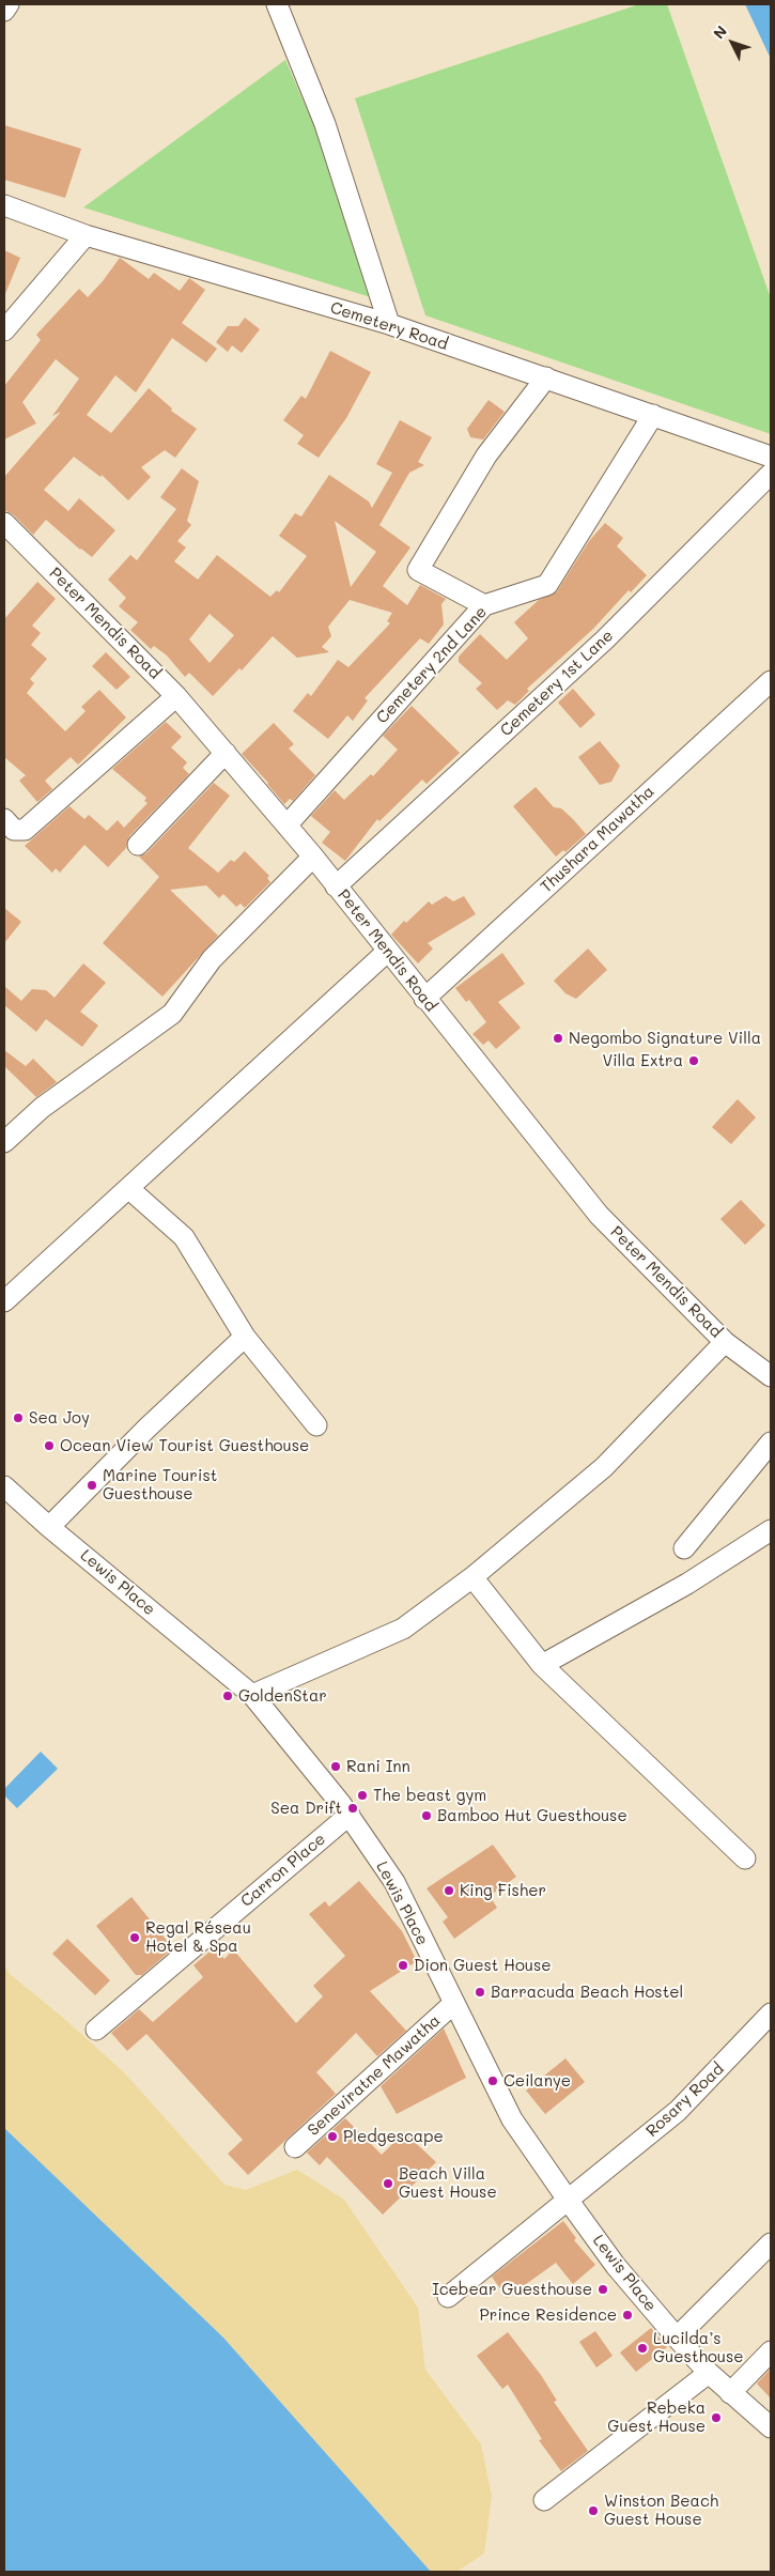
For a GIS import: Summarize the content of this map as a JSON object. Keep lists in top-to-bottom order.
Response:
{
  "streets": {
    "street": [
      "Cemetery Road",
      "Peter Mendis Road",
      "Cemetery 2nd Lane",
      "Cemetery 1st Lane",
      "Thushara Mawatha",
      "Lewis Place",
      "Carron Place",
      "Seneviratne Mawatha",
      "Rosary Road"
    ]
  },
  "crossings": [
    ["Cemetery Road", "Cemetery 2nd Lane"],
    ["Peter Mendis Road", "Cemetery 2nd Lane"],
    ["Peter Mendis Road", "Cemetery 1st Lane"],
    ["Peter Mendis Road", "Thushara Mawatha"],
    ["Lewis Place", "Carron Place"],
    ["Lewis Place", "Seneviratne Mawatha"],
    ["Lewis Place", "Rosary Road"]
  ],
  "places": [
    "Negombo Signature Villa",
    "Villa Extra",
    "Sea Joy",
    "Ocean View Tourist Guesthouse",
    "Marine Tourist Guesthouse",
    "GoldenStar",
    "Rani Inn",
    "The beast gym",
    "Sea Drift",
    "Bamboo Hut Guesthouse",
    "King Fisher",
    "Regal Réseau Hotel & Spa",
    "Dion Guest House",
    "Barracuda Beach Hostel",
    "Ceilanye",
    "Pledgescape",
    "Beach Villa Guest House",
    "Icebear Guesthouse",
    "Prince Residence",
    "Lucilda’s Guesthouse",
    "Rebeka Guest House",
    "Winston Beach Guest House"
  ],
  "north": "top left"
}
